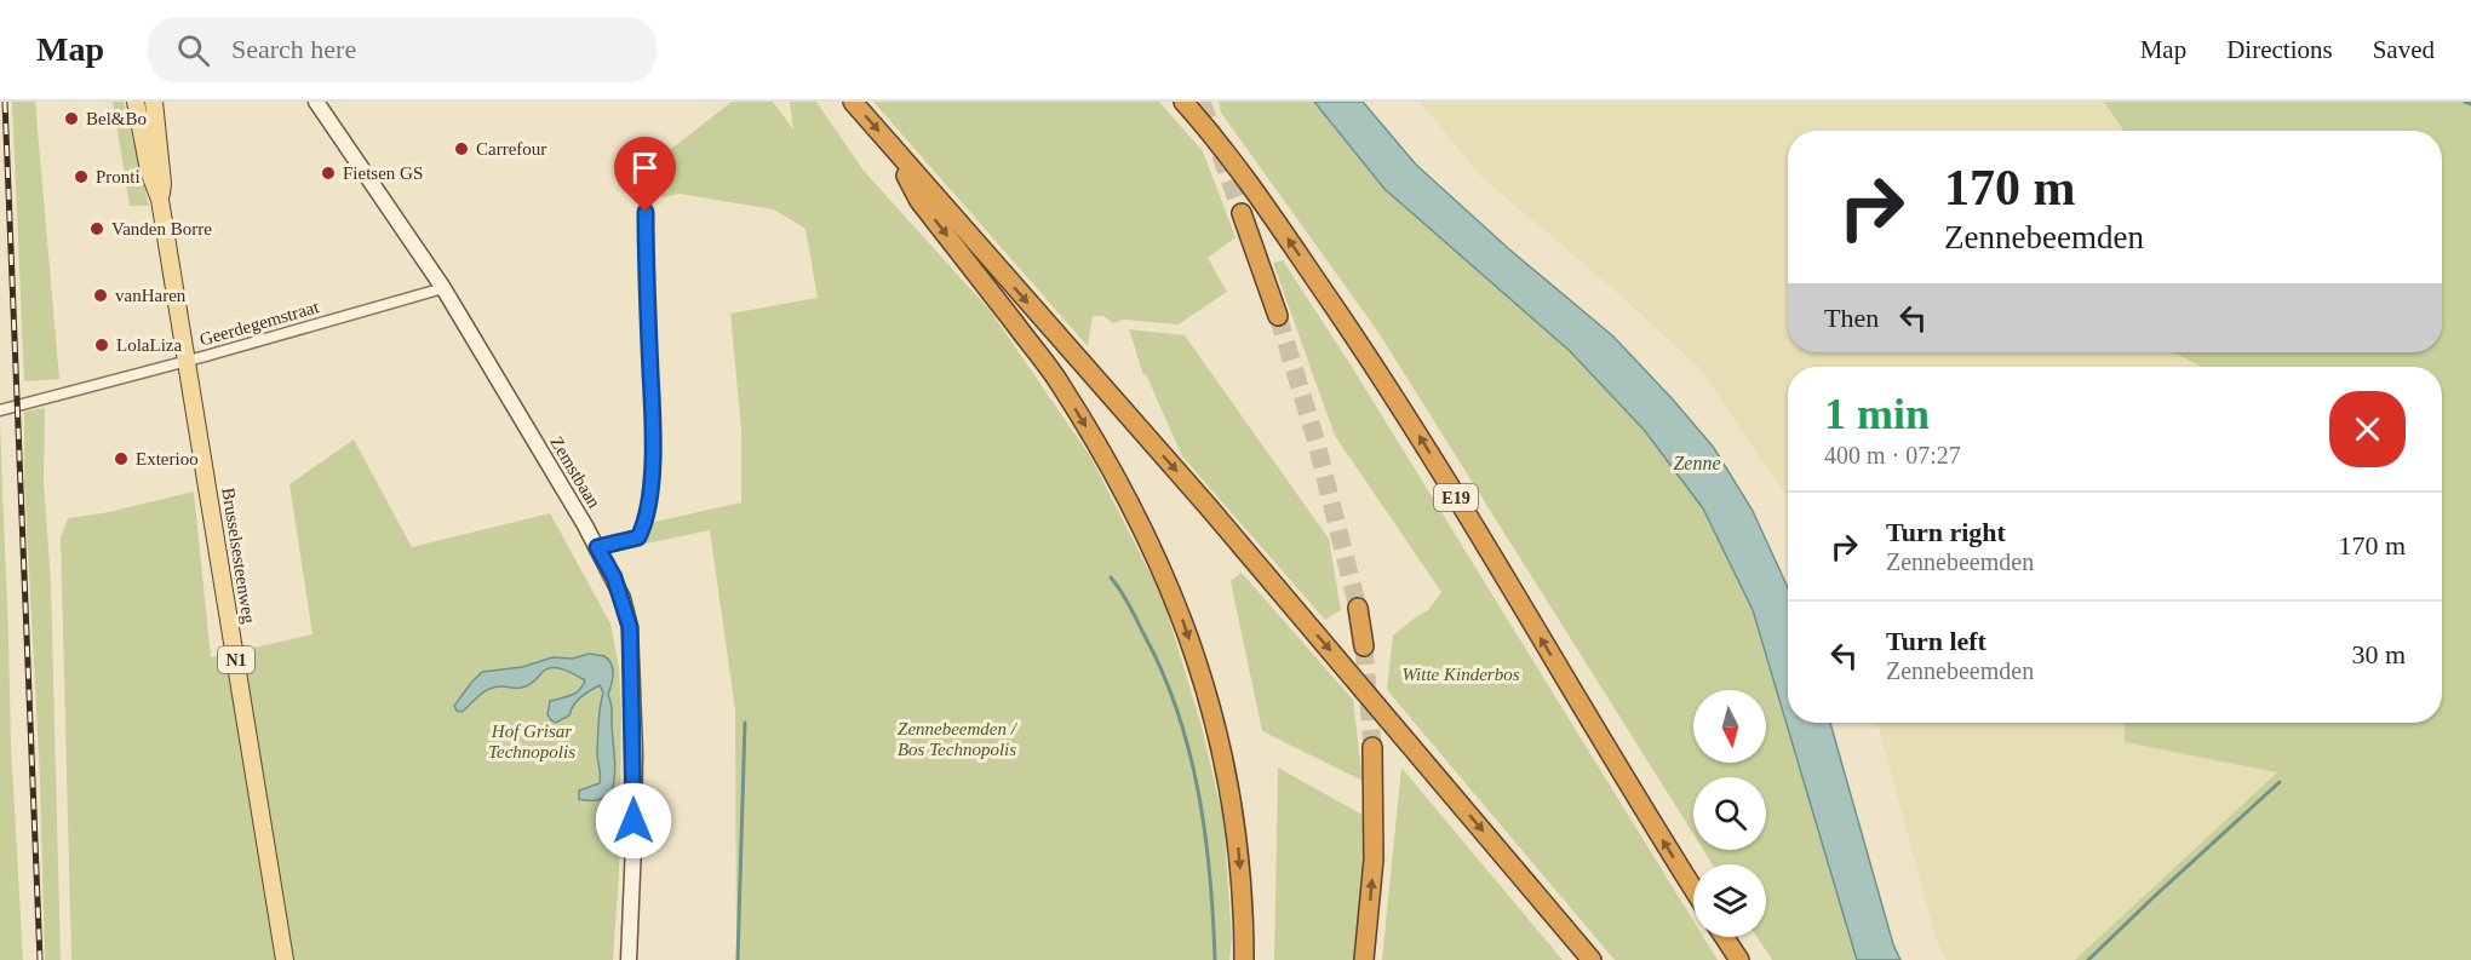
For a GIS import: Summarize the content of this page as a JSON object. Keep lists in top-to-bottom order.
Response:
{
  "streets": {
    "highway": ["E19"],
    "main road": ["Brusselsesteenweg", "N1"],
    "street": ["Geerdegemstraat", "Zemstbaan"]
  },
  "crossings": [
    ["Geerdegemstraat", "Zemstbaan"],
    ["Geerdegemstraat", "Brusselsesteenweg"]
  ],
  "water": ["Zenne"],
  "parks": ["Witte Kinderbos", "Zennebeemden / Bos Technopolis", "Hof Grisar Technopolis"],
  "places": [
    "Bel&Bo",
    "Carrefour",
    "Fietsen GS",
    "Pronti",
    "Vanden Borre",
    "vanHaren",
    "LolaLiza",
    "Exterioo"
  ],
  "north": "bottom",
  "page": {
    "header": "Map",
    "search": "Search here",
    "nav": ["Map", "Directions", "Saved"],
    "turn": ["170 m", "Zennebeemden"],
    "then": "Then",
    "heading": ["1 min", "400 m · 07:27"],
    "list": [
      {
        "name": "Turn right",
        "note": "Zennebeemden",
        "value": "170 m"
      },
      {
        "name": "Turn left",
        "note": "Zennebeemden",
        "value": "30 m"
      }
    ]
  }
}
